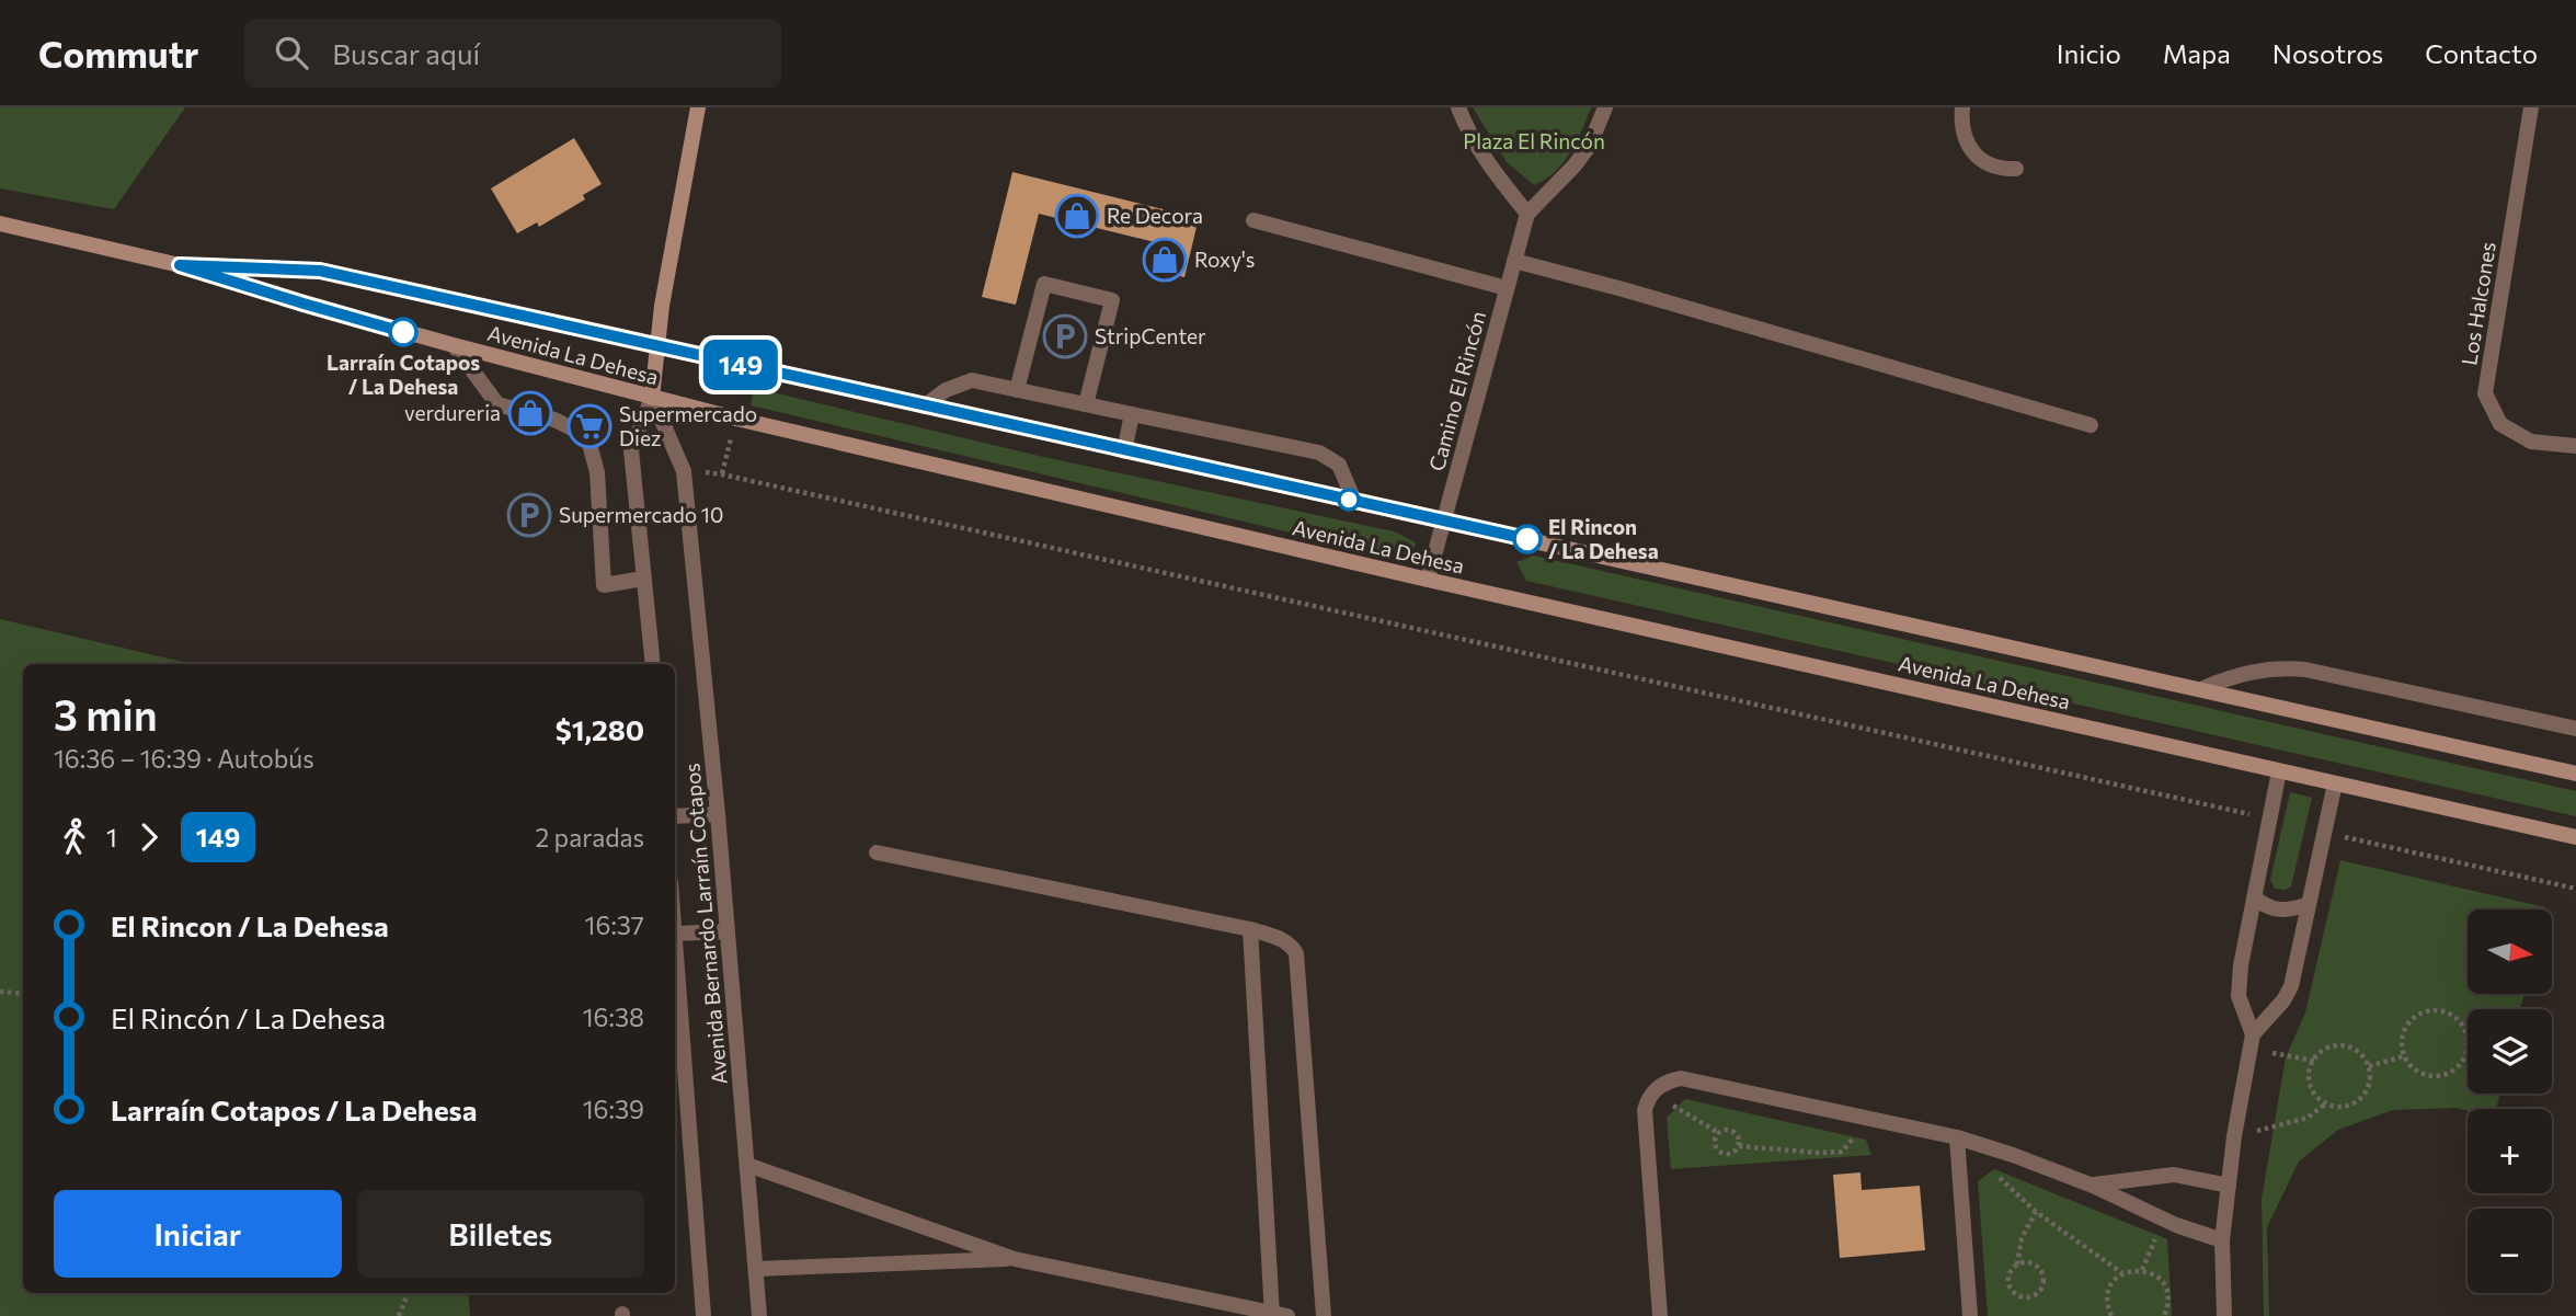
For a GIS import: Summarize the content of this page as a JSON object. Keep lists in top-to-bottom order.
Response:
{
  "streets": {
    "street": [
      "Los Halcones",
      "Avenida La Dehesa",
      "Camino El Rincón",
      "Avenida Bernardo Larraín Cotapos"
    ]
  },
  "crossings": [
    ["Avenida La Dehesa", "Camino El Rincón"],
    ["Avenida La Dehesa", "Avenida Bernardo Larraín Cotapos"]
  ],
  "parks": ["Plaza El Rincón"],
  "places": {
    "shop": ["Re Decora", "Roxy's", "verdureria"],
    "other": ["Larraín Cotapos / La Dehesa", "El Rincon / La Dehesa"],
    "parking": ["StripCenter", "Supermercado 10"],
    "supermarket": ["Supermercado Diez"]
  },
  "lines": ["bus line 149"],
  "north": "right",
  "page": {
    "header": "Commutr",
    "search": "Buscar aquí",
    "nav": [
      "Inicio",
      "Mapa",
      "Nosotros",
      "Contacto"
    ],
    "on_map": "149",
    "heading": ["3 min", "16:36 – 16:39 · Autobús", "$1,280"],
    "legs": ["1", "149", "2 paradas"],
    "list": [
      {
        "name": "El Rincon / La Dehesa",
        "value": "16:37"
      },
      {
        "name": "El Rincón / La Dehesa",
        "value": "16:38"
      },
      {
        "name": "Larraín Cotapos / La Dehesa",
        "value": "16:39"
      }
    ],
    "map_buttons": ["+", "−"],
    "buttons": ["Iniciar", "Billetes"]
  }
}
